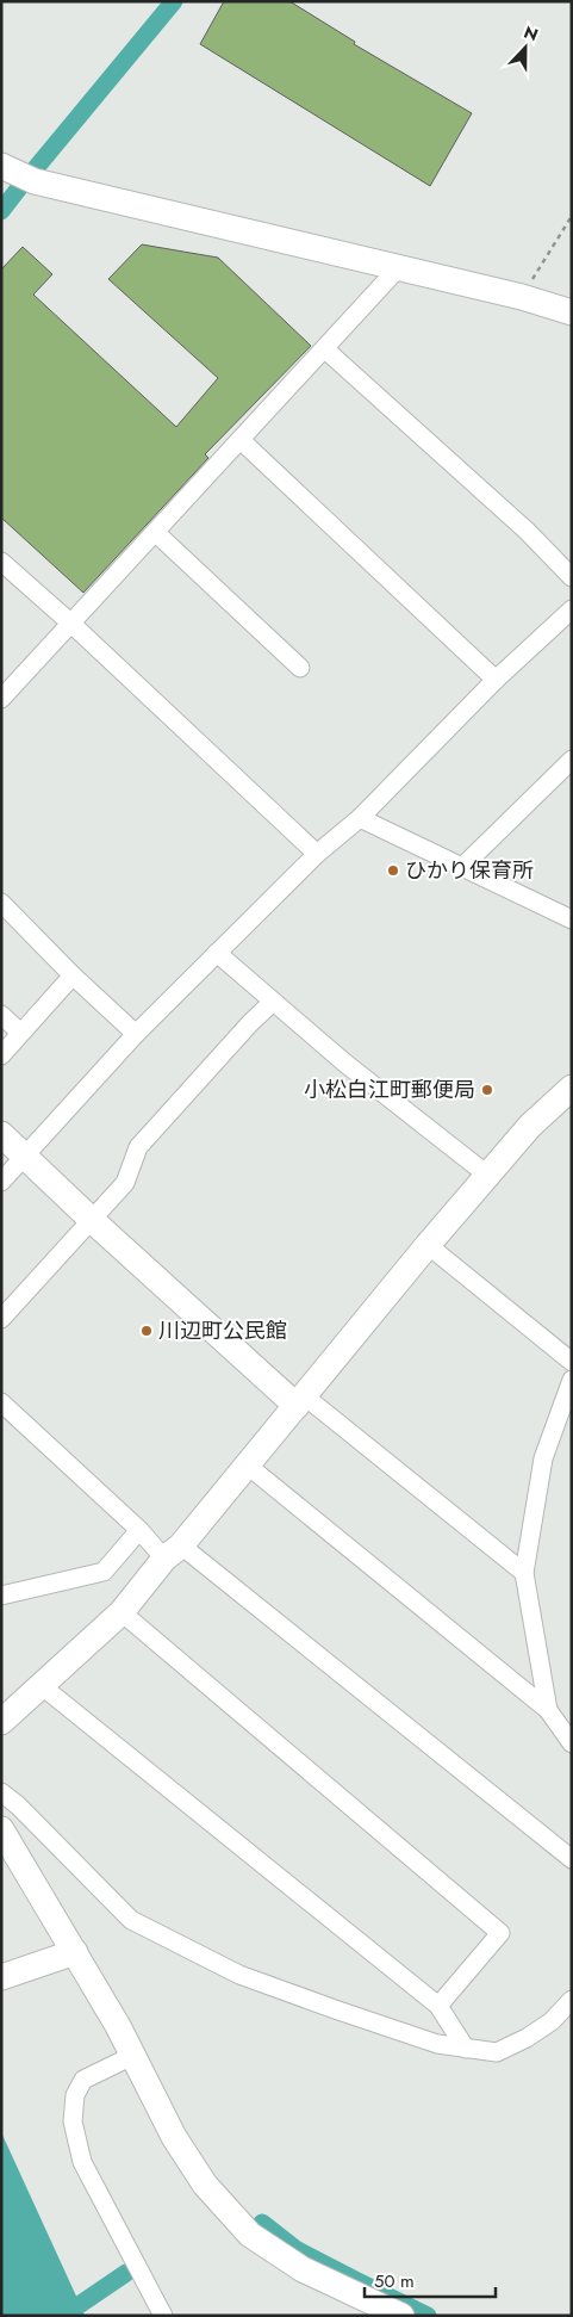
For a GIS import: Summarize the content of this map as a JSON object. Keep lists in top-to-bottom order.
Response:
{
  "places": ["ひかり保育所", "小松白江町郵便局", "川辺町公民館"],
  "scale_bar": "50 m",
  "north": "top"
}
